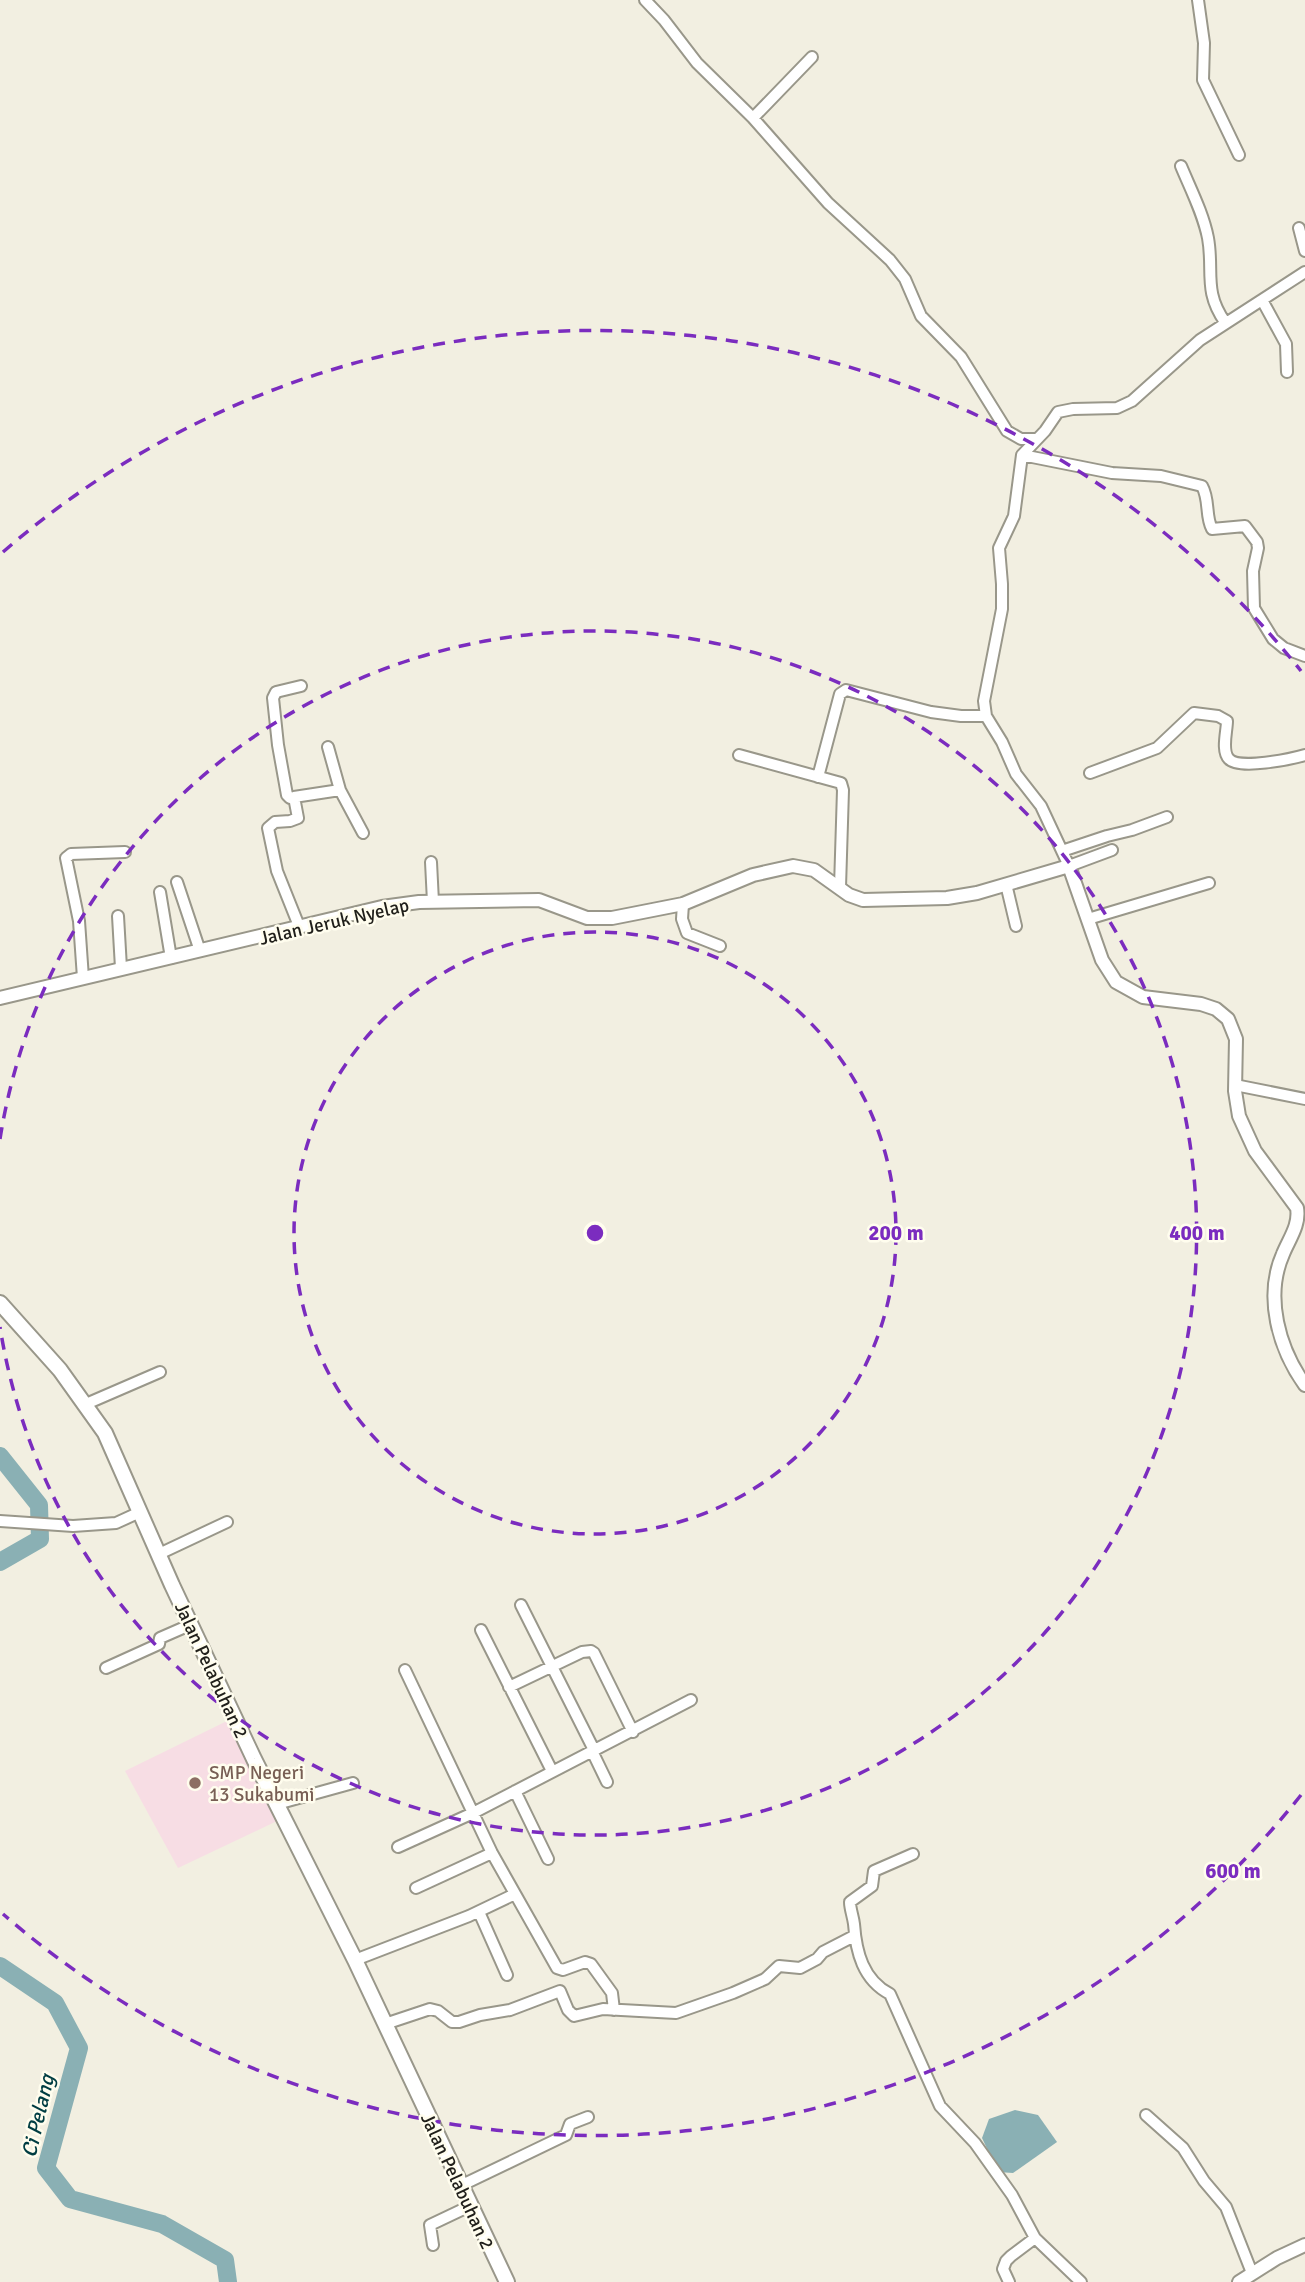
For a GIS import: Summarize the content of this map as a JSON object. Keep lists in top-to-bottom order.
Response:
{
  "streets": {
    "main road": ["Jalan Pelabuhan 2"],
    "street": ["Jalan Jeruk Nyelap"]
  },
  "water": ["Ci Pelang"],
  "places": ["SMP Negeri 13 Sukabumi"],
  "rings": ["200 m", "400 m", "600 m"]
}
